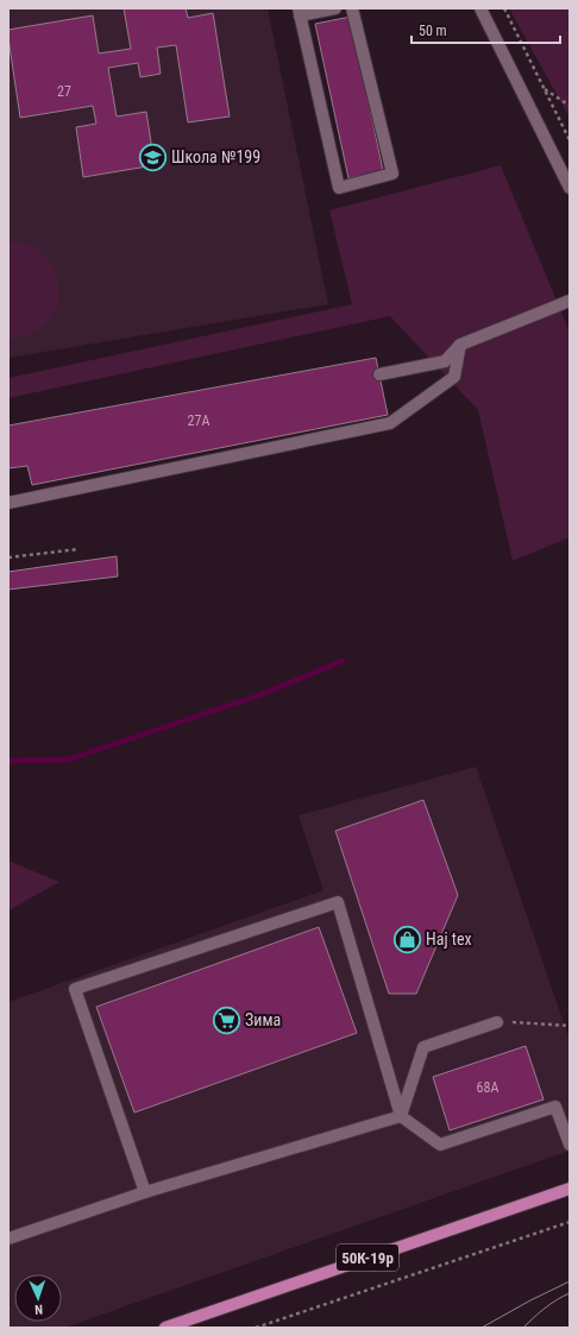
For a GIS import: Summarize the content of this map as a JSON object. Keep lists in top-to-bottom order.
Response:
{
  "streets": {
    "main road": ["50К-19р"]
  },
  "places": {
    "school or university": ["Школа №199"],
    "shop": ["Haj tex"],
    "supermarket": ["Зима"]
  },
  "house_numbers": ["27", "27А", "68А"],
  "scale_bar": "50 m",
  "north": "bottom"
}
